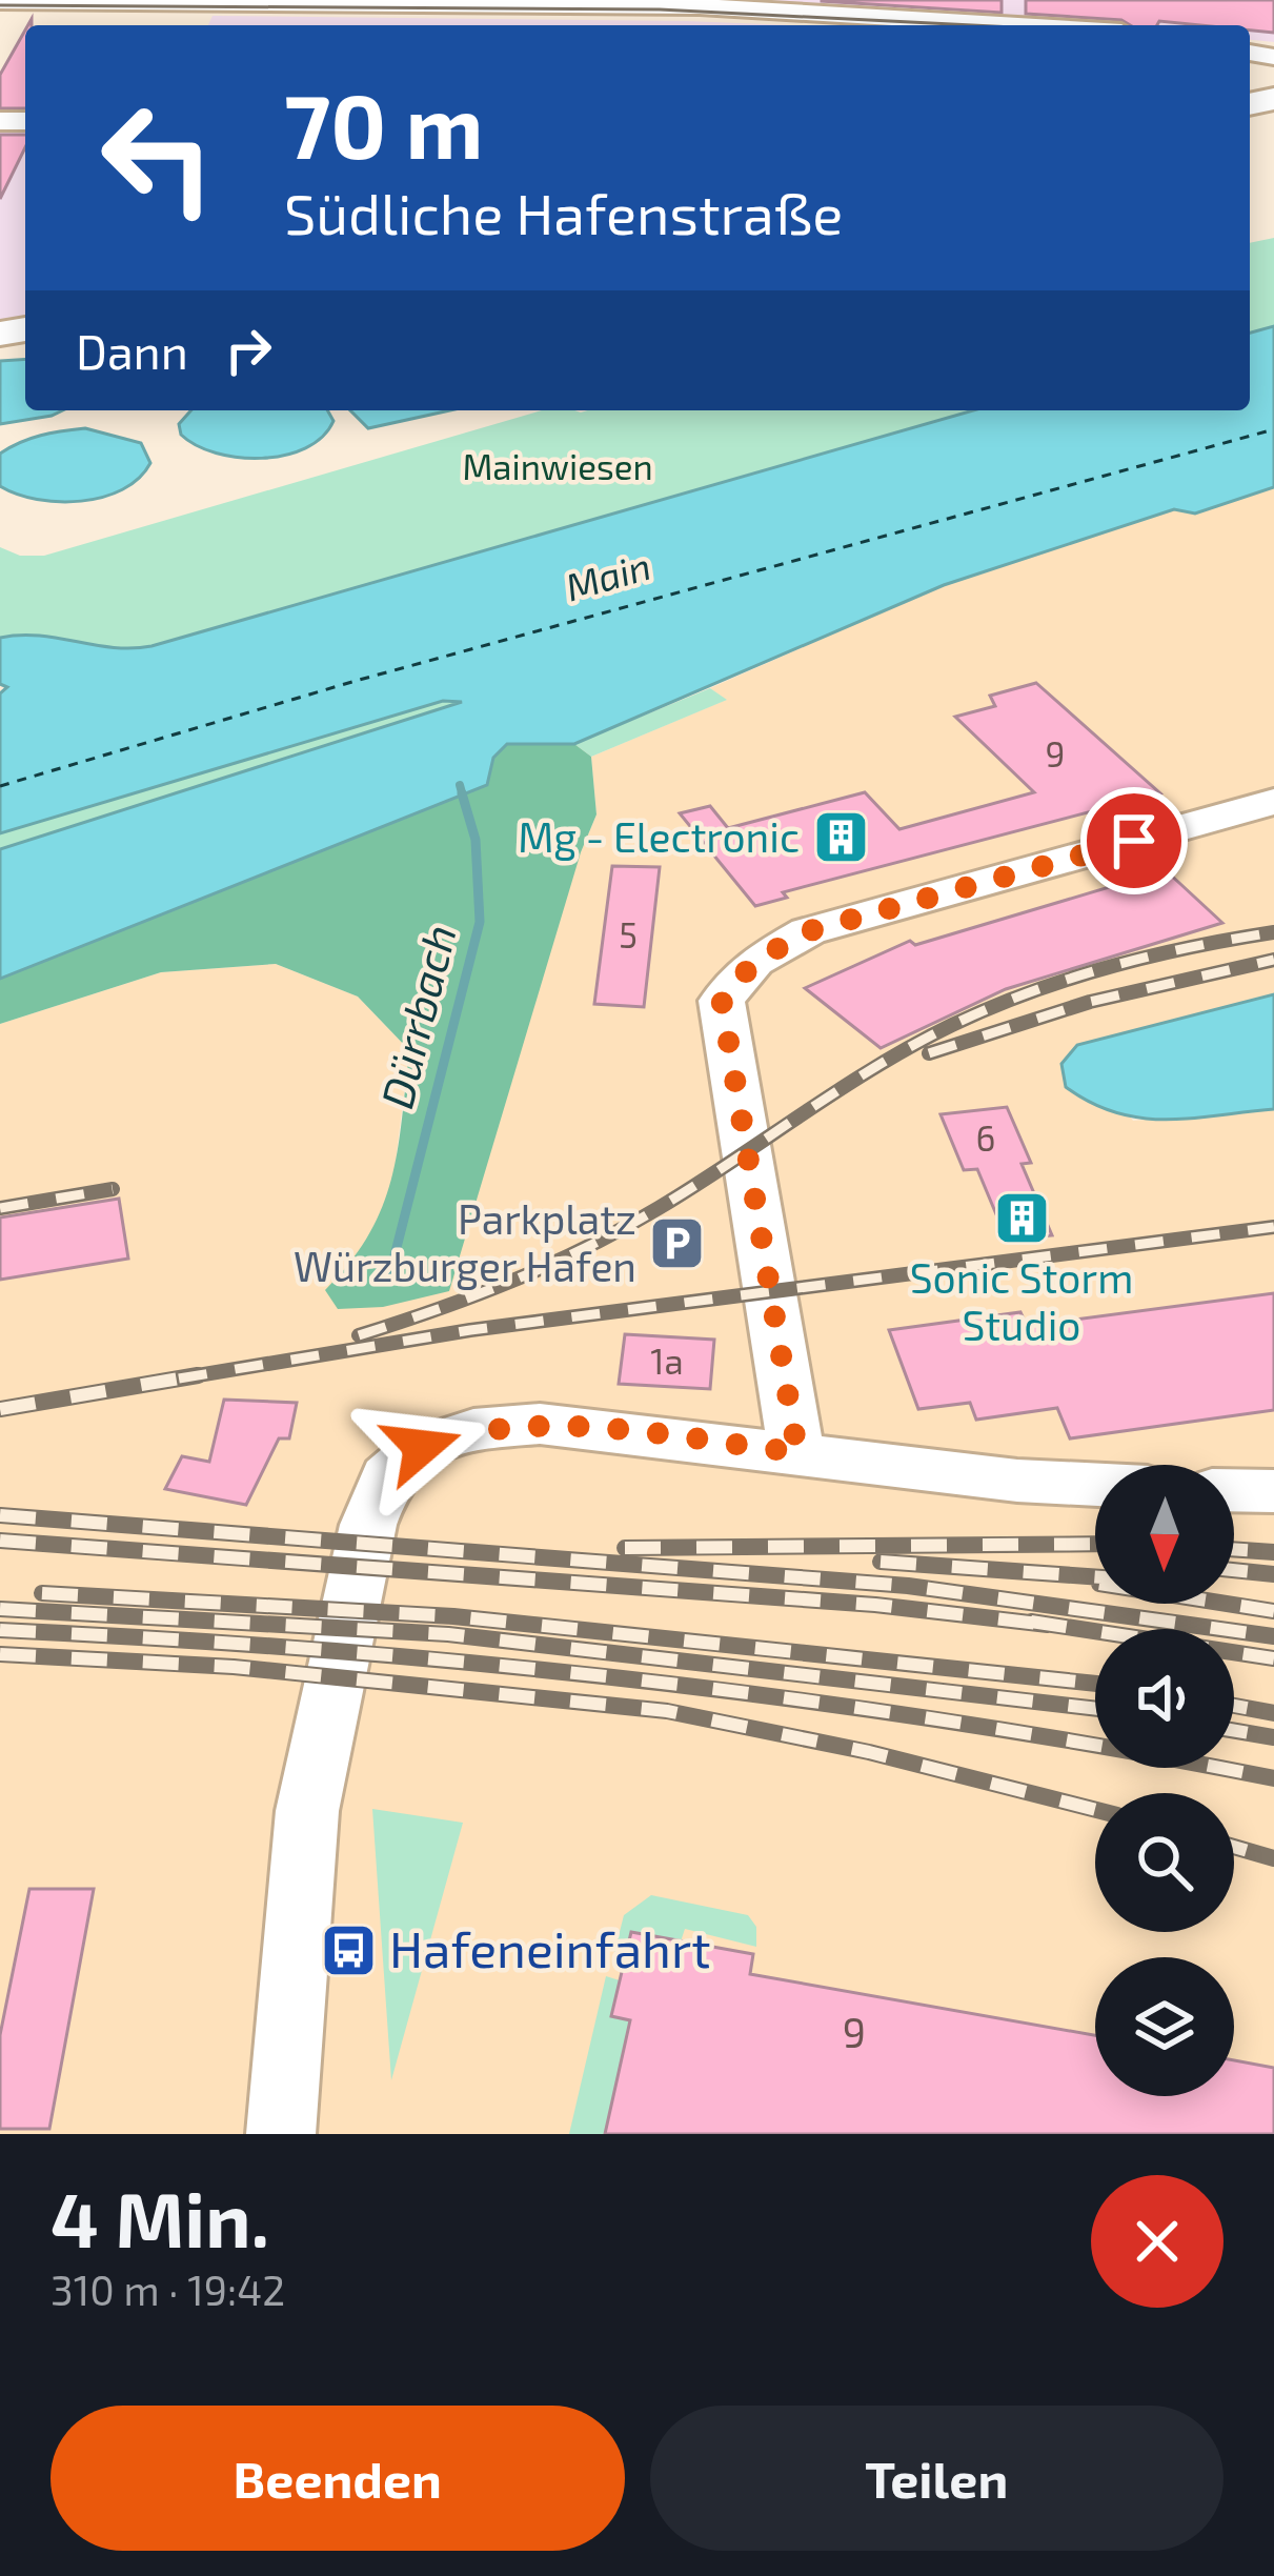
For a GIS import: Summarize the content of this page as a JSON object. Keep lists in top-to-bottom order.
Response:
{
  "water": ["Main", "Dürrbach"],
  "parks": ["Mainwiesen"],
  "places": {
    "building": ["Mg - Electronic", "Sonic Storm Studio"],
    "parking": ["Parkplatz Würzburger Hafen"],
    "bus stop": ["Hafeneinfahrt"]
  },
  "house_numbers": [
    "9",
    "5",
    "6",
    "1a",
    "9"
  ],
  "north": "bottom",
  "page": {
    "turn": ["70 m", "Südliche Hafenstraße"],
    "then": "Dann",
    "heading": ["4 Min.", "310 m · 19:42"],
    "buttons": ["Beenden", "Teilen"]
  }
}
